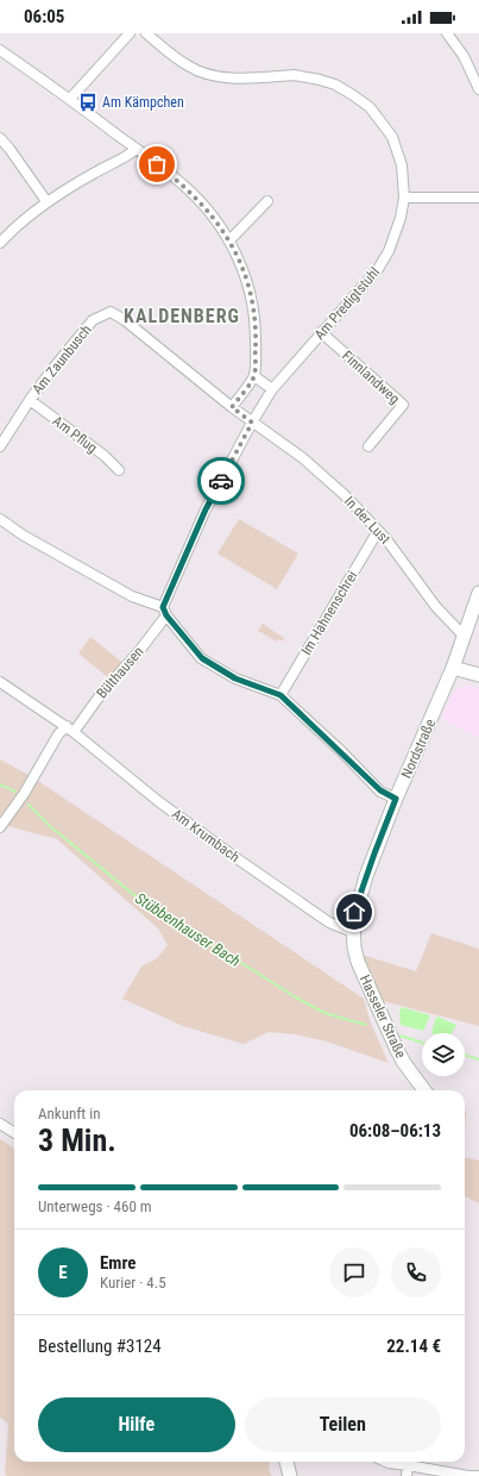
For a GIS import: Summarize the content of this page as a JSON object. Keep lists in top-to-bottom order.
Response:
{
  "streets": {
    "main road": ["Nordstraße", "Hasseler Straße"],
    "street": [
      "Am Predigtstuhl",
      "Am Zaunbusch",
      "Finnlandweg",
      "Am Pflug",
      "In der Lust",
      "Im Hahnenschrei",
      "Bülthausen",
      "Am Krumbach"
    ]
  },
  "crossings": [
    ["Am Predigtstuhl", "Am Zaunbusch"],
    ["Am Predigtstuhl", "Finnlandweg"],
    ["Am Predigtstuhl", "In der Lust"],
    ["Am Predigtstuhl", "Bülthausen"],
    ["Am Zaunbusch", "Am Pflug"],
    ["Am Zaunbusch", "In der Lust"],
    ["Am Zaunbusch", "Bülthausen"],
    ["In der Lust", "Im Hahnenschrei"],
    ["In der Lust", "Bülthausen"],
    ["In der Lust", "Nordstraße"],
    ["Bülthausen", "Am Krumbach"],
    ["Nordstraße", "Am Krumbach"],
    ["Nordstraße", "Hasseler Straße"],
    ["Am Krumbach", "Hasseler Straße"]
  ],
  "districts": ["KALDENBERG"],
  "water": ["Stübbenhauser Bach"],
  "places": {
    "bus stop": ["Am Kämpchen"]
  },
  "page": {
    "status": "06:05",
    "heading": ["3 Min.", "Ankunft in", "06:08–06:13"],
    "panel": [
      "Emre",
      "Kurier · 4.5",
      "Bestellung #3124",
      "22.14 €"
    ],
    "bar": "Unterwegs · 460 m",
    "round": "E",
    "buttons": ["Hilfe", "Teilen"]
  }
}
